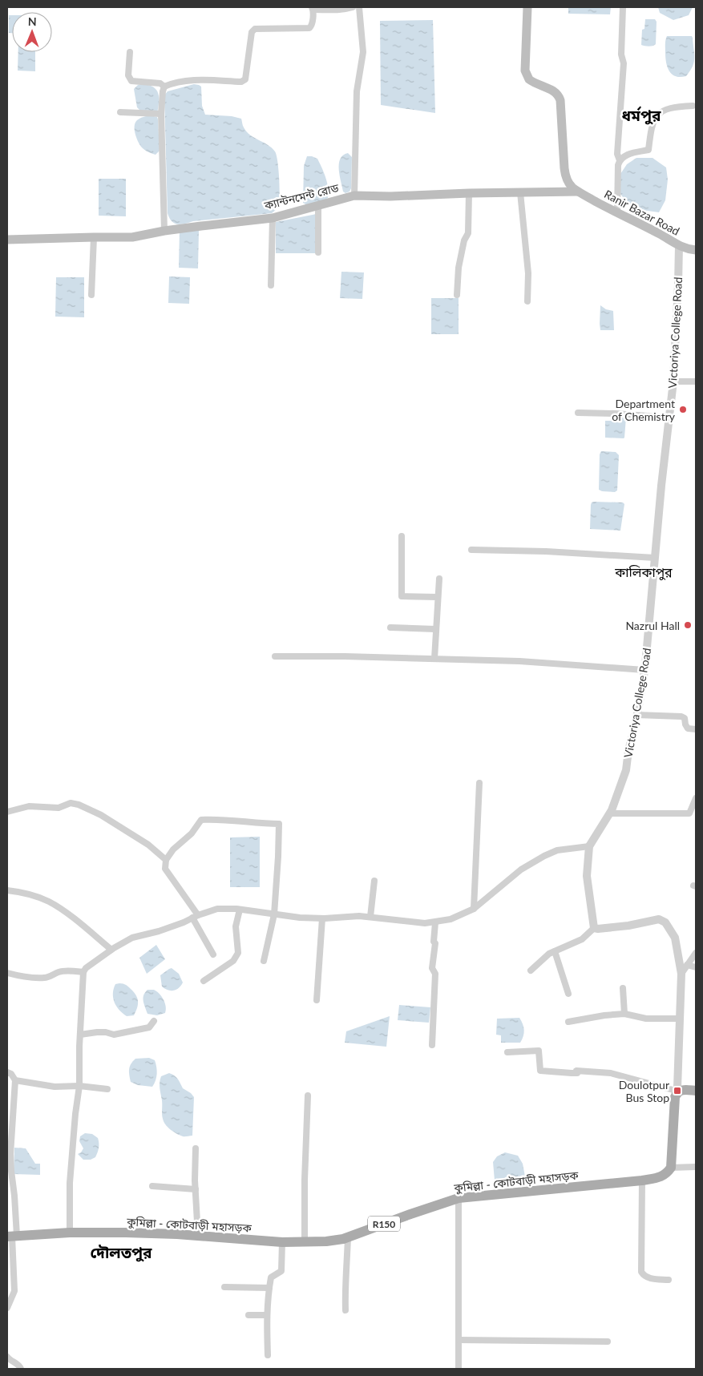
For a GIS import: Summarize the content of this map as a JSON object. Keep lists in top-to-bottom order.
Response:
{
  "streets": {
    "main road": [
      "ক্যান্টনমেন্ট রোড",
      "Ranir Bazar Road",
      "কুমিল্লা - কোটবাড়ী মহাসড়ক",
      "R150"
    ],
    "street": ["Victoriya College Road"]
  },
  "crossings": [
    ["ক্যান্টনমেন্ট রোড", "Ranir Bazar Road"],
    ["Ranir Bazar Road", "Victoriya College Road"]
  ],
  "districts": ["ধর্মপুর", "কালিকাপুর", "দৌলতপুর"],
  "places": {
    "other": ["Department of Chemistry", "Nazrul Hall"],
    "transit": ["Doulotpur Bus Stop"]
  },
  "north": "top"
}
